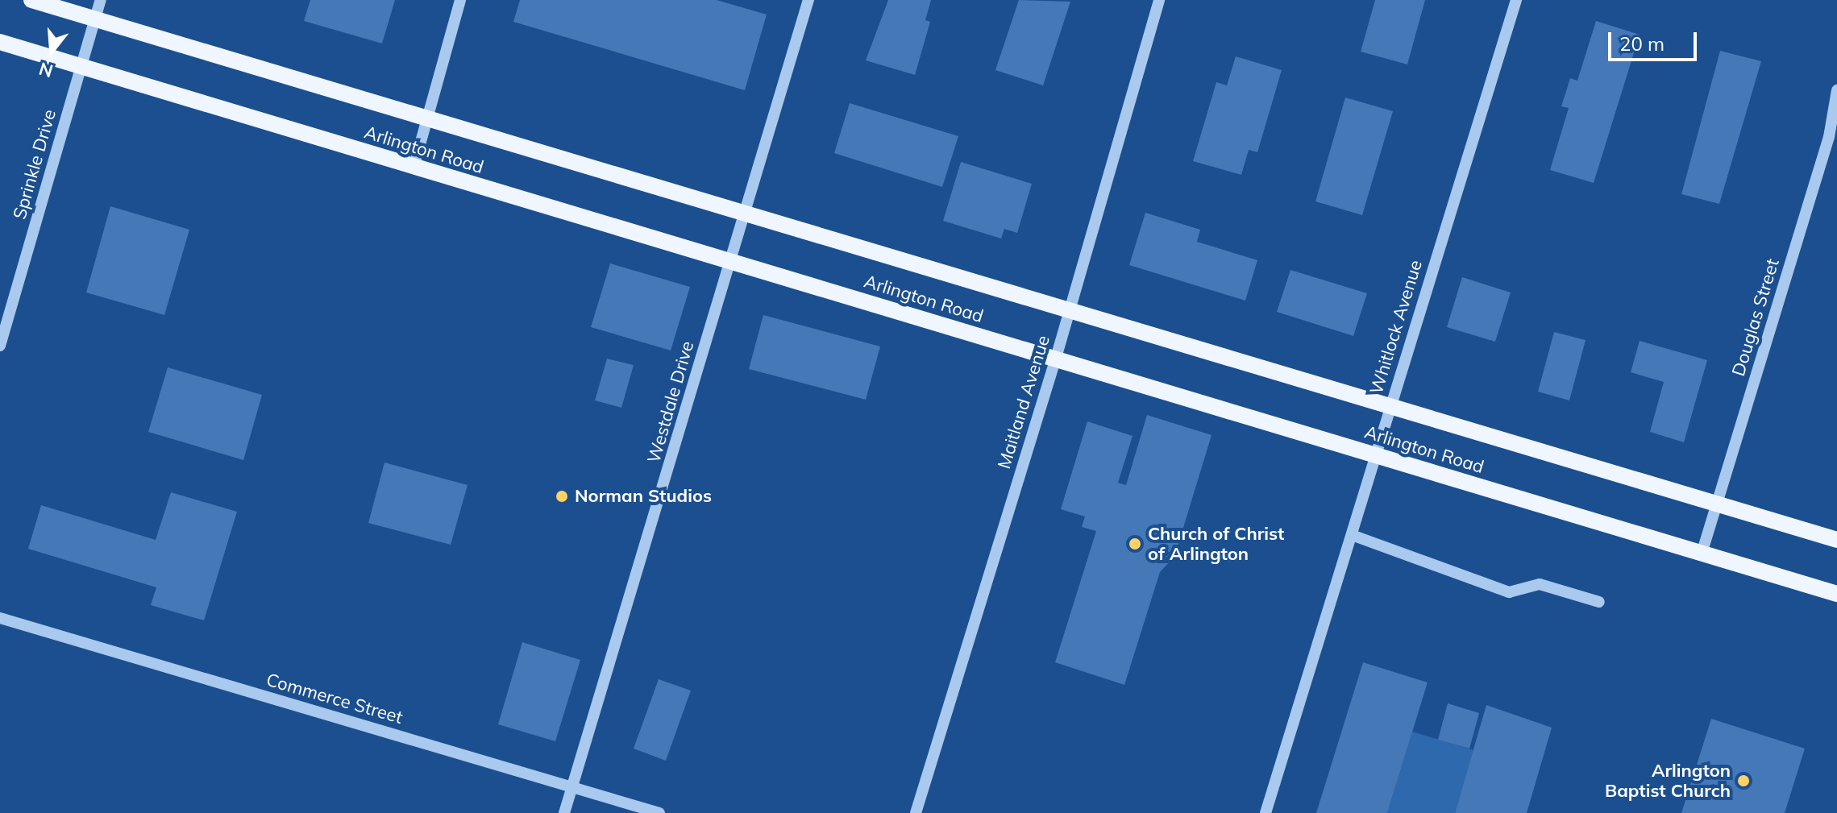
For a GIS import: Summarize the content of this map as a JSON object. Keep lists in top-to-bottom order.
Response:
{
  "streets": {
    "main road": ["Arlington Road"],
    "street": [
      "Sprinkle Drive",
      "Douglas Street",
      "Whitlock Avenue",
      "Westdale Drive",
      "Maitland Avenue",
      "Commerce Street"
    ]
  },
  "crossings": [
    ["Arlington Road", "Sprinkle Drive"],
    ["Arlington Road", "Douglas Street"],
    ["Arlington Road", "Whitlock Avenue"],
    ["Arlington Road", "Westdale Drive"],
    ["Arlington Road", "Maitland Avenue"],
    ["Westdale Drive", "Commerce Street"]
  ],
  "places": ["Norman Studios", "Church of Christ of Arlington", "Arlington Baptist Church"],
  "scale_bar": "20 m",
  "north": "bottom"
}
